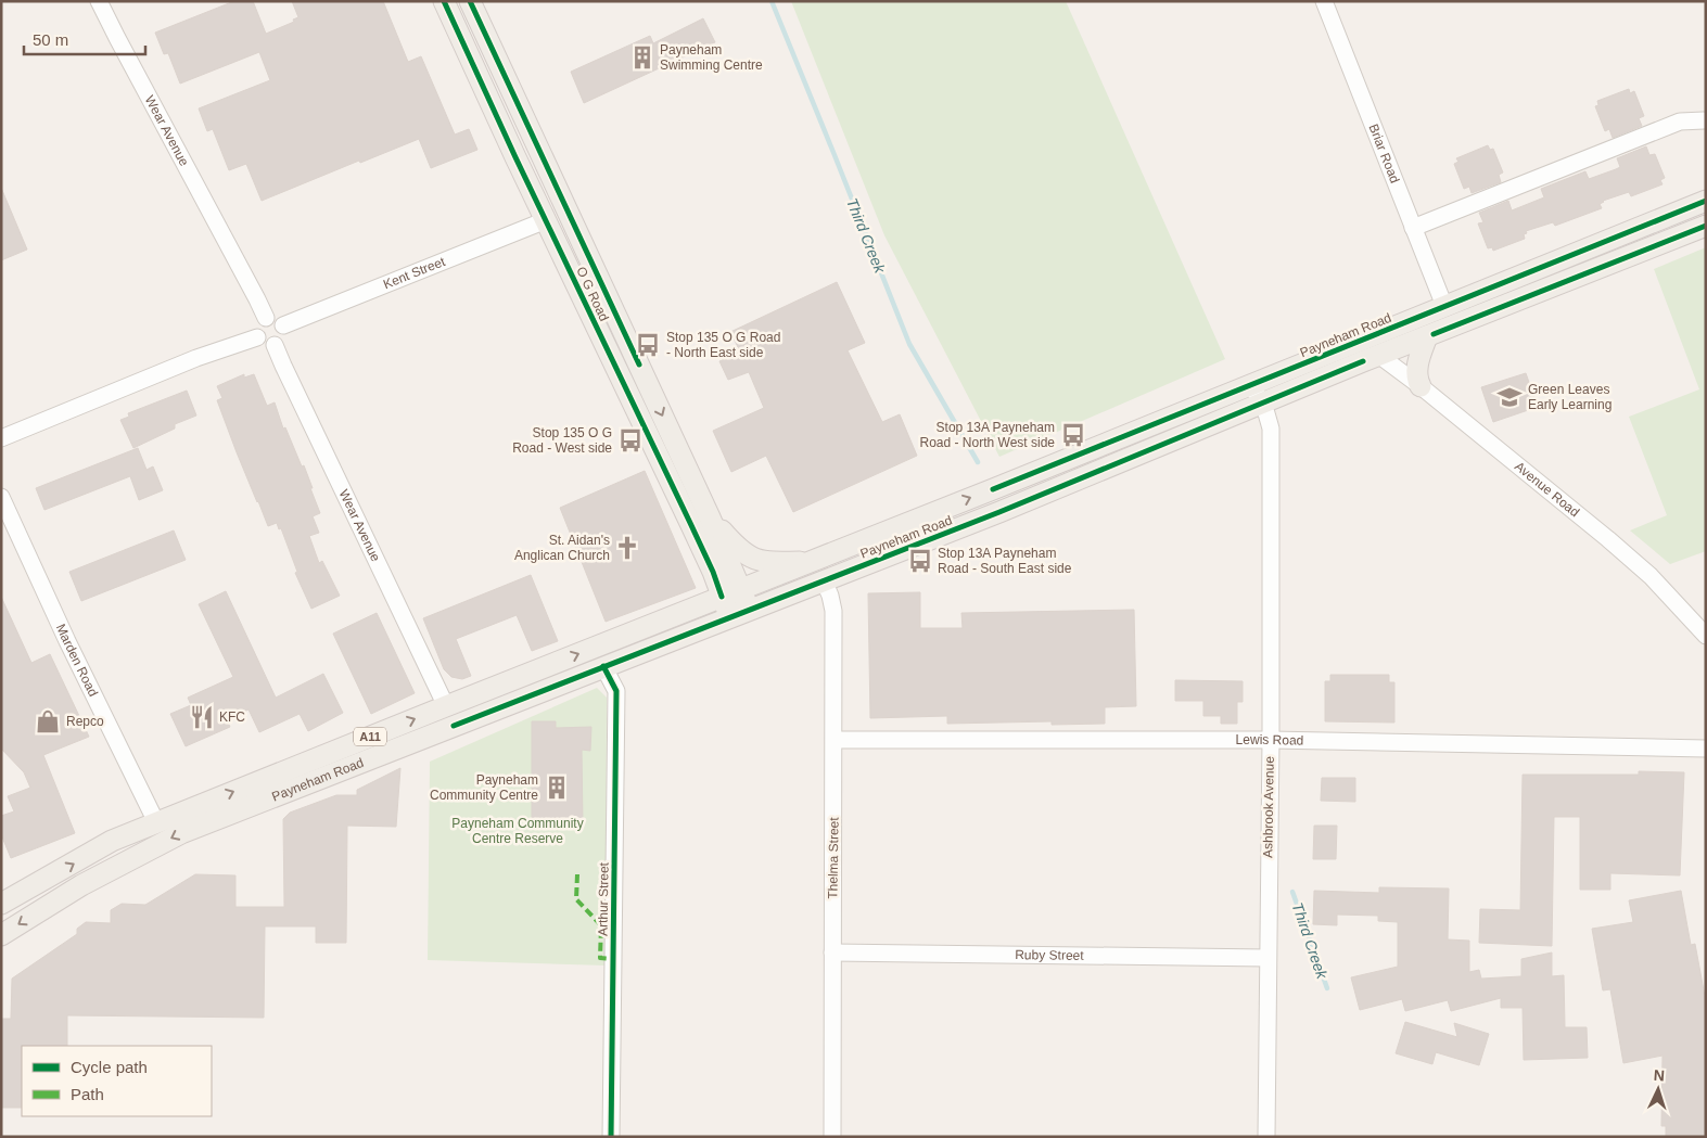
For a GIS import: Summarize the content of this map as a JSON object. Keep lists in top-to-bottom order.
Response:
{
  "streets": {
    "main road": ["O G Road", "Payneham Road", "A11"],
    "street": [
      "Wear Avenue",
      "Briar Road",
      "Kent Street",
      "Avenue Road",
      "Marden Road",
      "Lewis Road",
      "Ashbrook Avenue",
      "Thelma Street",
      "Arthur Street",
      "Ruby Street"
    ]
  },
  "crossings": [
    ["Wear Avenue", "Kent Street"],
    ["Wear Avenue", "Payneham Road"],
    ["Briar Road", "Payneham Road"],
    ["Kent Street", "O G Road"],
    ["O G Road", "Payneham Road"],
    ["Payneham Road", "Avenue Road"],
    ["Payneham Road", "Marden Road"],
    ["Payneham Road", "Ashbrook Avenue"],
    ["Payneham Road", "Thelma Street"],
    ["Payneham Road", "Arthur Street"],
    ["Lewis Road", "Ashbrook Avenue"],
    ["Lewis Road", "Thelma Street"],
    ["Ashbrook Avenue", "Ruby Street"],
    ["Thelma Street", "Ruby Street"]
  ],
  "water": ["Third Creek"],
  "parks": ["Payneham Community Centre Reserve"],
  "places": {
    "building": ["Payneham Swimming Centre", "Payneham Community Centre"],
    "bus stop": [
      "Stop 135 O G Road - North East side",
      "Stop 13A Payneham Road - North West side",
      "Stop 135 O G Road - West side",
      "Stop 13A Payneham Road - South East side"
    ],
    "school or university": ["Green Leaves Early Learning"],
    "church": ["St. Aidan's Anglican Church"],
    "restaurant": ["KFC"],
    "shop": ["Repco"]
  },
  "legend": ["Cycle path", "Path"],
  "scale_bar": "50 m",
  "north": "top"
}
